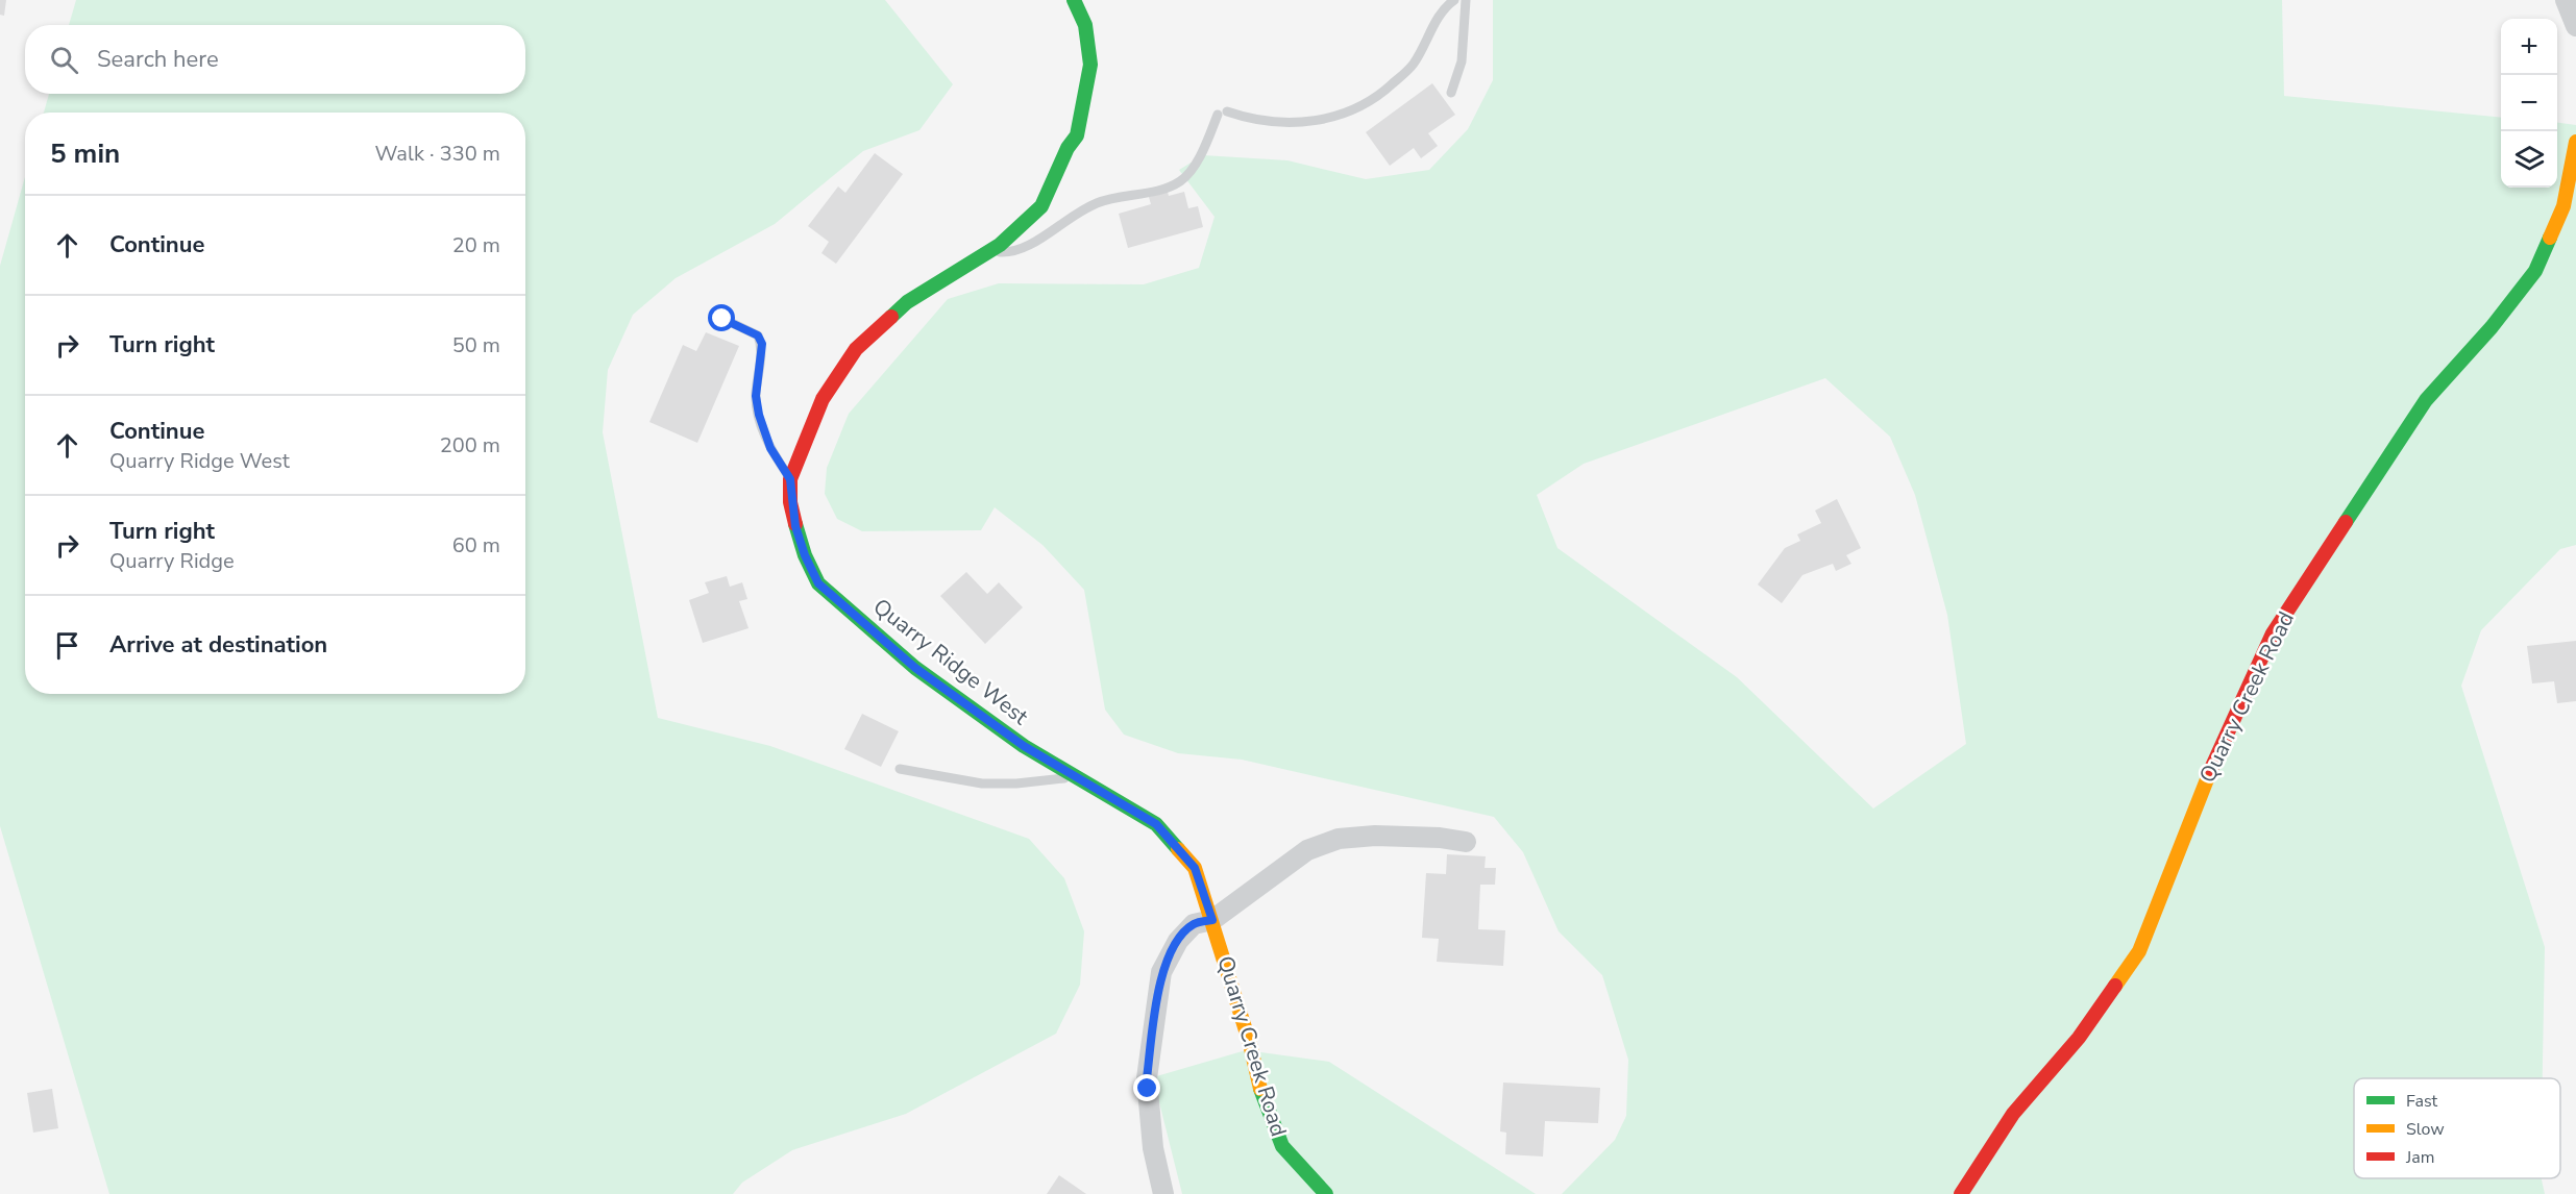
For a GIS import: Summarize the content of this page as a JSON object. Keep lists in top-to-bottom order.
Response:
{
  "streets": {
    "street": ["Quarry Ridge West", "Quarry Creek Road"]
  },
  "crossings": [
    ["Quarry Ridge West", "Quarry Creek Road"]
  ],
  "legend": ["Fast", "Slow", "Jam"],
  "page": {
    "map_buttons": ["+", "−"],
    "search": "Search here",
    "heading": ["5 min", "Walk · 330 m"],
    "list": [
      ["Continue", "20 m"],
      ["Turn right", "50 m"],
      ["Continue", "Quarry Ridge West", "200 m"],
      ["Turn right", "Quarry Ridge", "60 m"],
      "Arrive at destination"
    ]
  }
}
